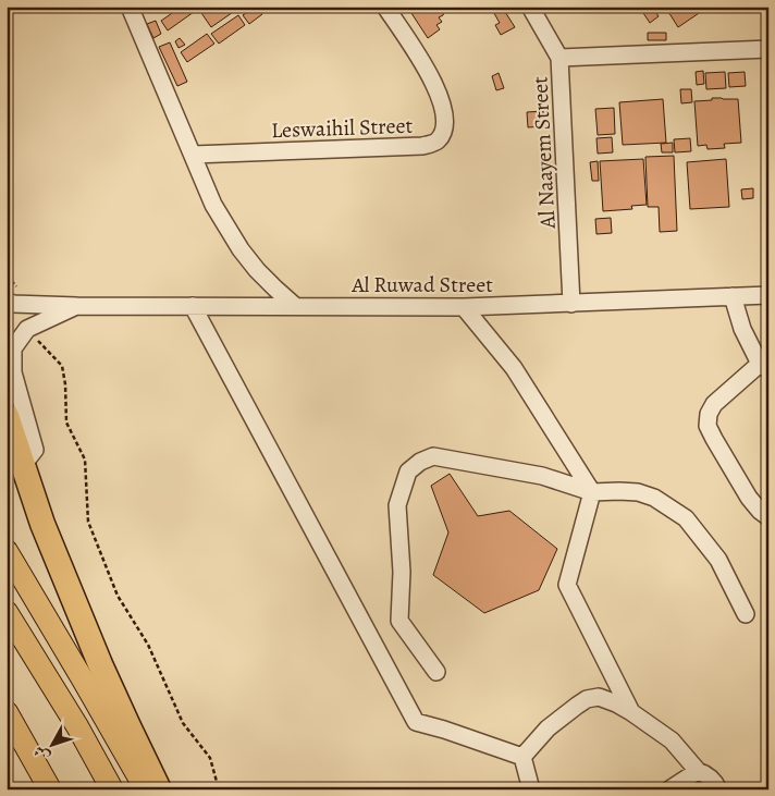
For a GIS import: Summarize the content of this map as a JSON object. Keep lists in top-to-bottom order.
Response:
{
  "streets": {
    "street": ["Leswaihil Street", "Al Naayem Street", "Al Ruwad Street"]
  },
  "crossings": [
    ["Al Naayem Street", "Al Ruwad Street"]
  ],
  "north": "bottom left"
}
